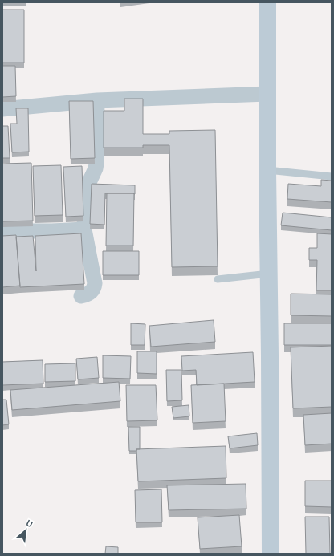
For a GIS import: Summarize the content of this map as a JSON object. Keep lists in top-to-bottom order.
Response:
{
  "north": "top right"
}
